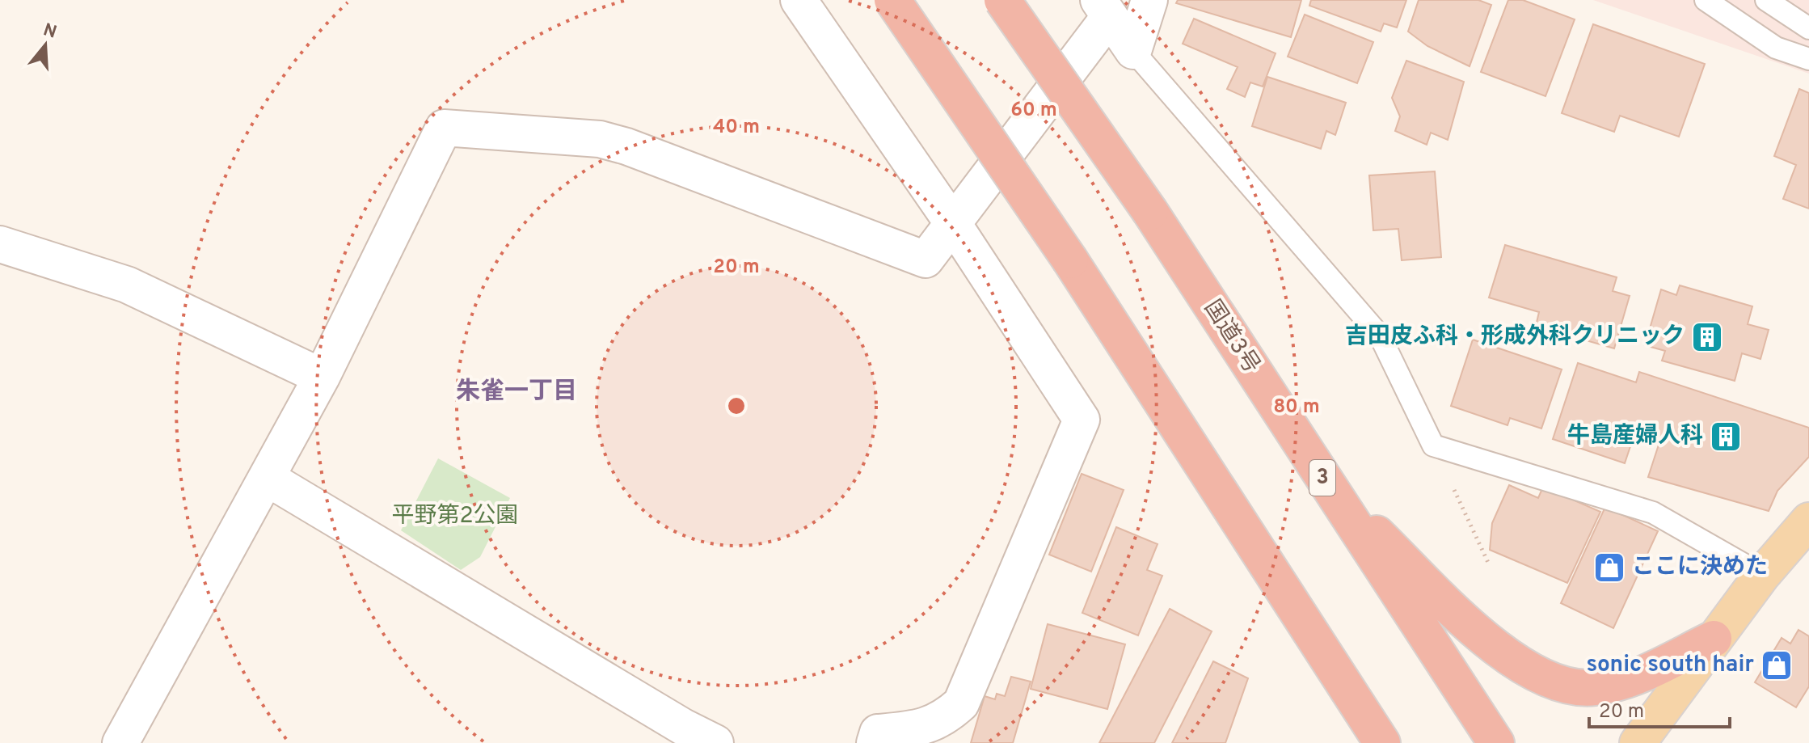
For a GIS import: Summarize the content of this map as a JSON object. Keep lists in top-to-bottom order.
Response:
{
  "streets": {
    "highway": ["国道3号", "3"]
  },
  "districts": ["朱雀一丁目"],
  "parks": ["平野第2公園"],
  "places": {
    "building": ["吉田皮ふ科・形成外科クリニック", "牛島産婦人科"],
    "shop": ["ここに決めた", "sonic south hair"]
  },
  "scale_bar": "20 m",
  "north": "top",
  "rings": [
    "60 m",
    "40 m",
    "20 m",
    "80 m"
  ]
}
